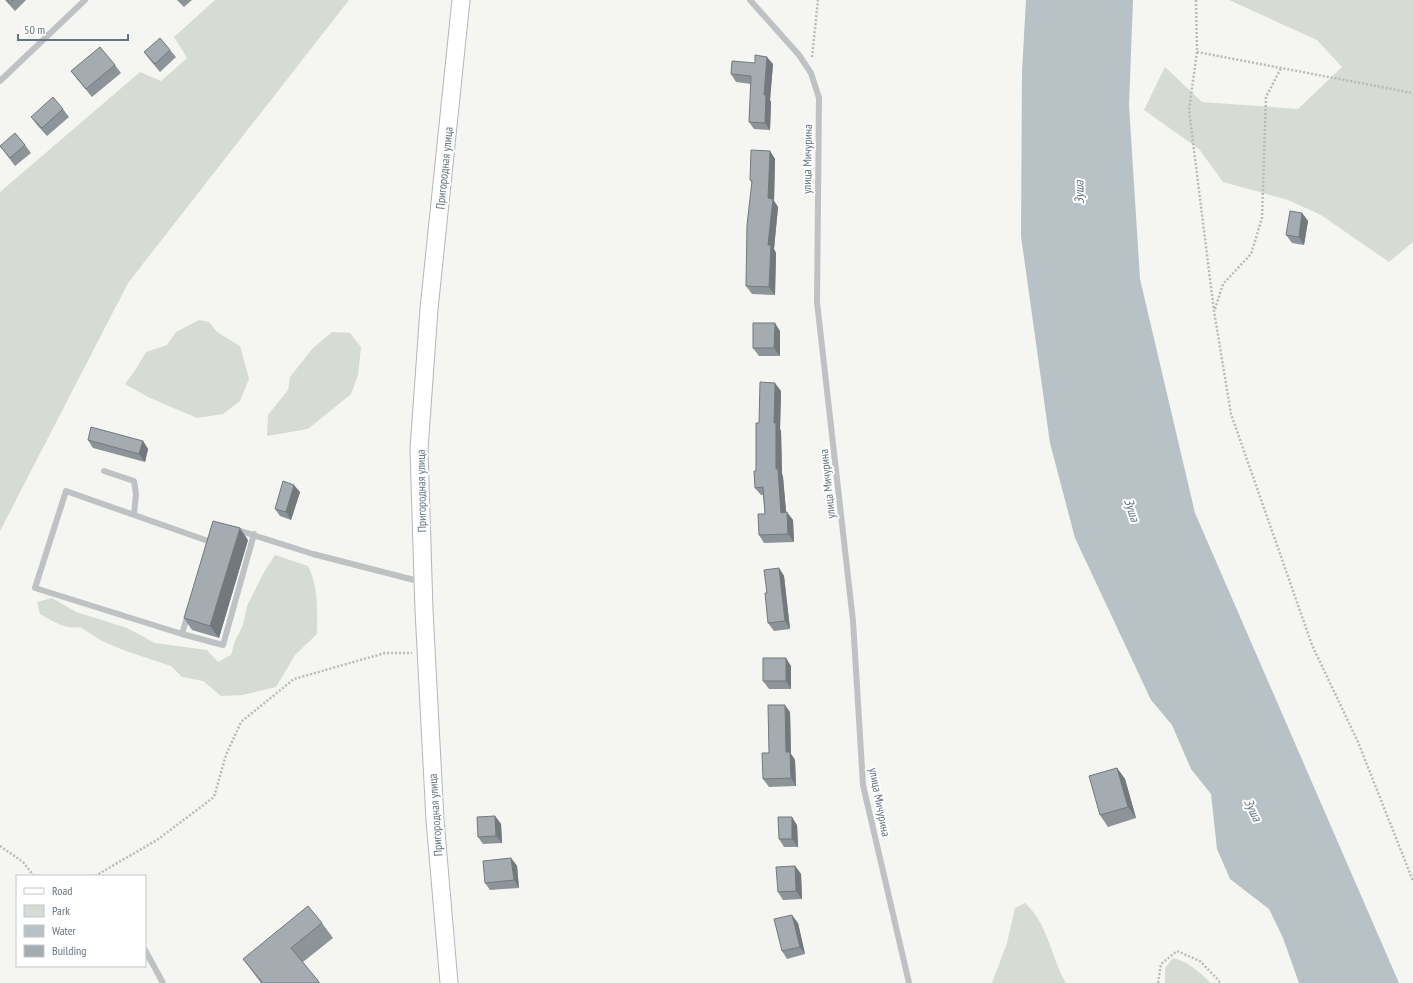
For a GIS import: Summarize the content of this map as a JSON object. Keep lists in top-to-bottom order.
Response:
{
  "streets": {
    "street": ["Пригородная улица"],
    "lane": ["улица Мичурина"]
  },
  "water": ["Зуша"],
  "legend": [
    "Road",
    "Park",
    "Water",
    "Building"
  ],
  "scale_bar": "50 m"
}
